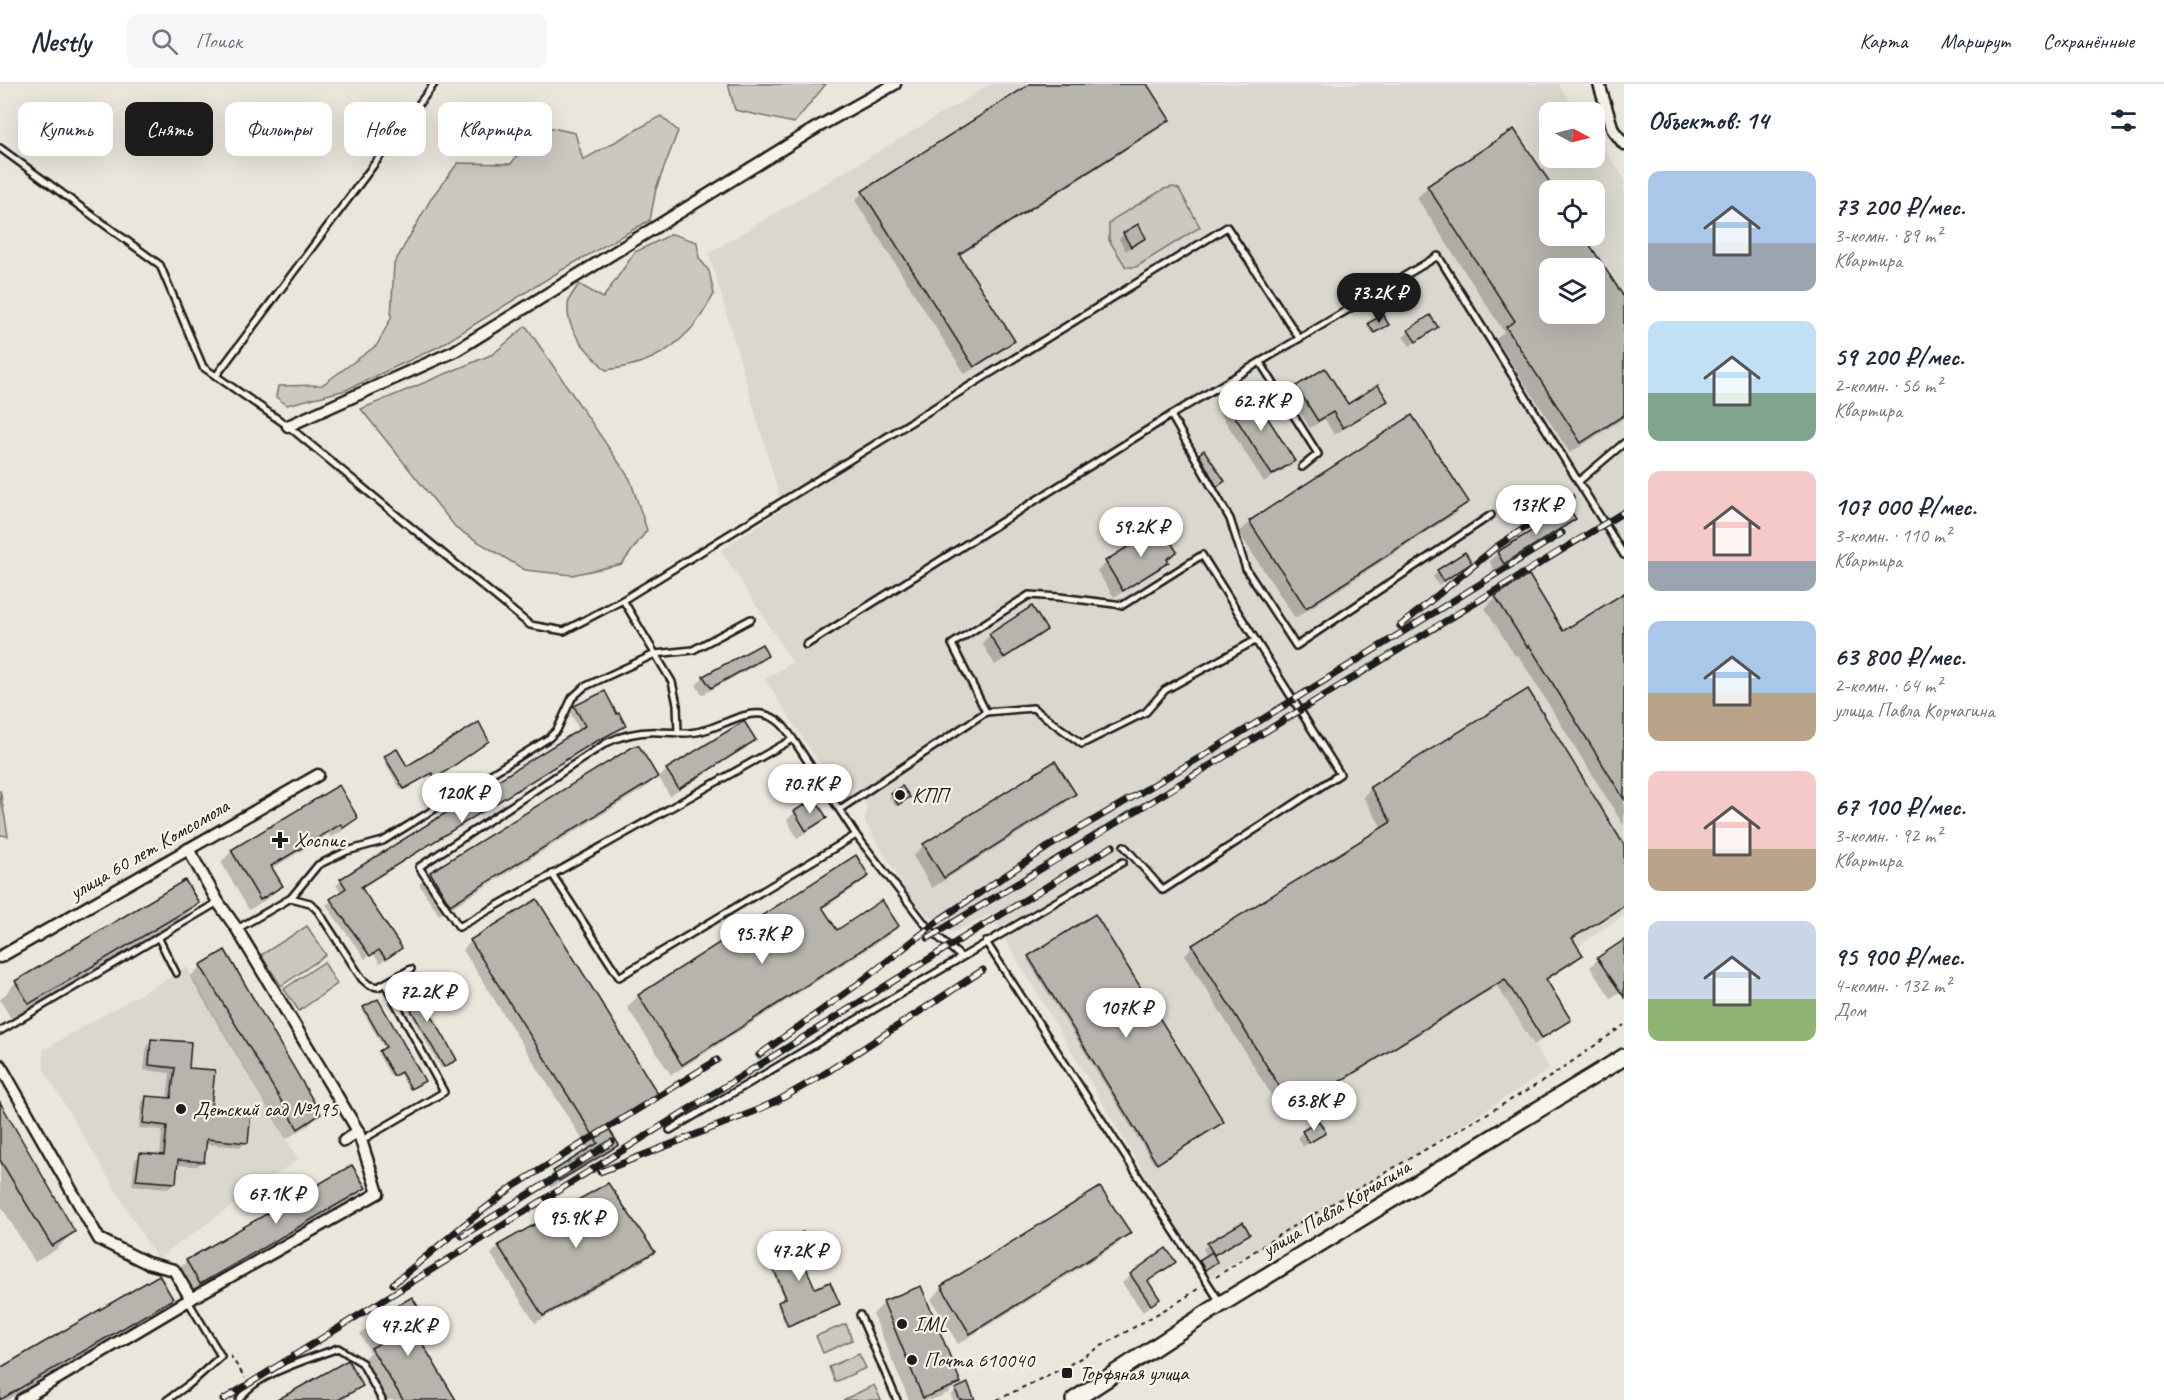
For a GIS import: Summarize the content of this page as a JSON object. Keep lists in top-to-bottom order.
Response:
{
  "streets": {
    "main road": ["улица Павла Корчагина"],
    "street": ["улица 60 лет Комсомола"]
  },
  "places": {
    "other": [
      "КПП",
      "Детский сад №195",
      "IML",
      "Почта 610040"
    ],
    "health": ["Хоспис"],
    "transit": ["Торфяная улица"]
  },
  "north": "right",
  "page": {
    "header": "Nestly",
    "search": "Поиск",
    "nav": ["Карта", "Маршрут", "Сохранённые"],
    "heading": "Объектов: 14",
    "chip": [
      "Купить",
      "Снять",
      "Фильтры",
      "Новое",
      "Квартира"
    ],
    "list": [
      {
        "name": "73 200 ₽/мес.",
        "note": "3-комн. · 89 m² · Квартира"
      },
      {
        "name": "59 200 ₽/мес.",
        "note": "2-комн. · 56 m² · Квартира"
      },
      {
        "name": "107 000 ₽/мес.",
        "note": "3-комн. · 110 m² · Квартира"
      },
      {
        "name": "63 800 ₽/мес.",
        "note": "2-комн. · 64 m² · улица Павла Корчагина"
      },
      {
        "name": "67 100 ₽/мес.",
        "note": "3-комн. · 92 m² · Квартира"
      },
      {
        "name": "95 900 ₽/мес.",
        "note": "4-комн. · 132 m² · Дом"
      }
    ],
    "price": [
      "73.2K ₽",
      "62.7K ₽",
      "137K ₽",
      "59.2K ₽",
      "70.7K ₽",
      "120K ₽",
      "95.7K ₽",
      "72.2K ₽",
      "107K ₽",
      "63.8K ₽",
      "67.1K ₽",
      "95.9K ₽",
      "47.2K ₽",
      "47.2K ₽"
    ]
  }
}
